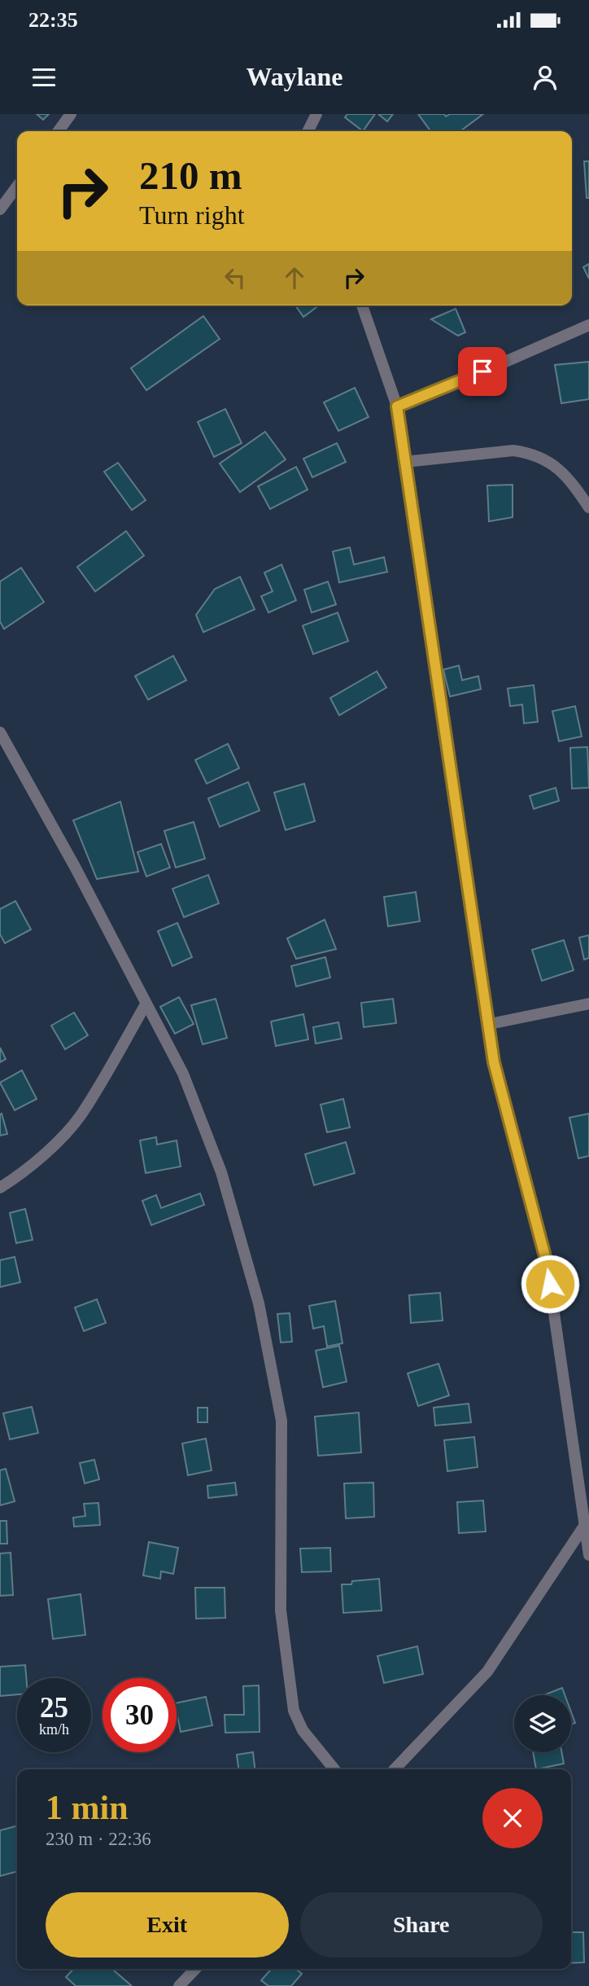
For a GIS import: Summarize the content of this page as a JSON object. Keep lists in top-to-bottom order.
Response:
{
  "page": {
    "status": "22:35",
    "header": "Waylane",
    "turn": ["210 m", "Turn right"],
    "speed": "25 km/h",
    "limit": "30",
    "heading": ["1 min", "230 m · 22:36"],
    "buttons": ["Exit", "Share"]
  }
}
